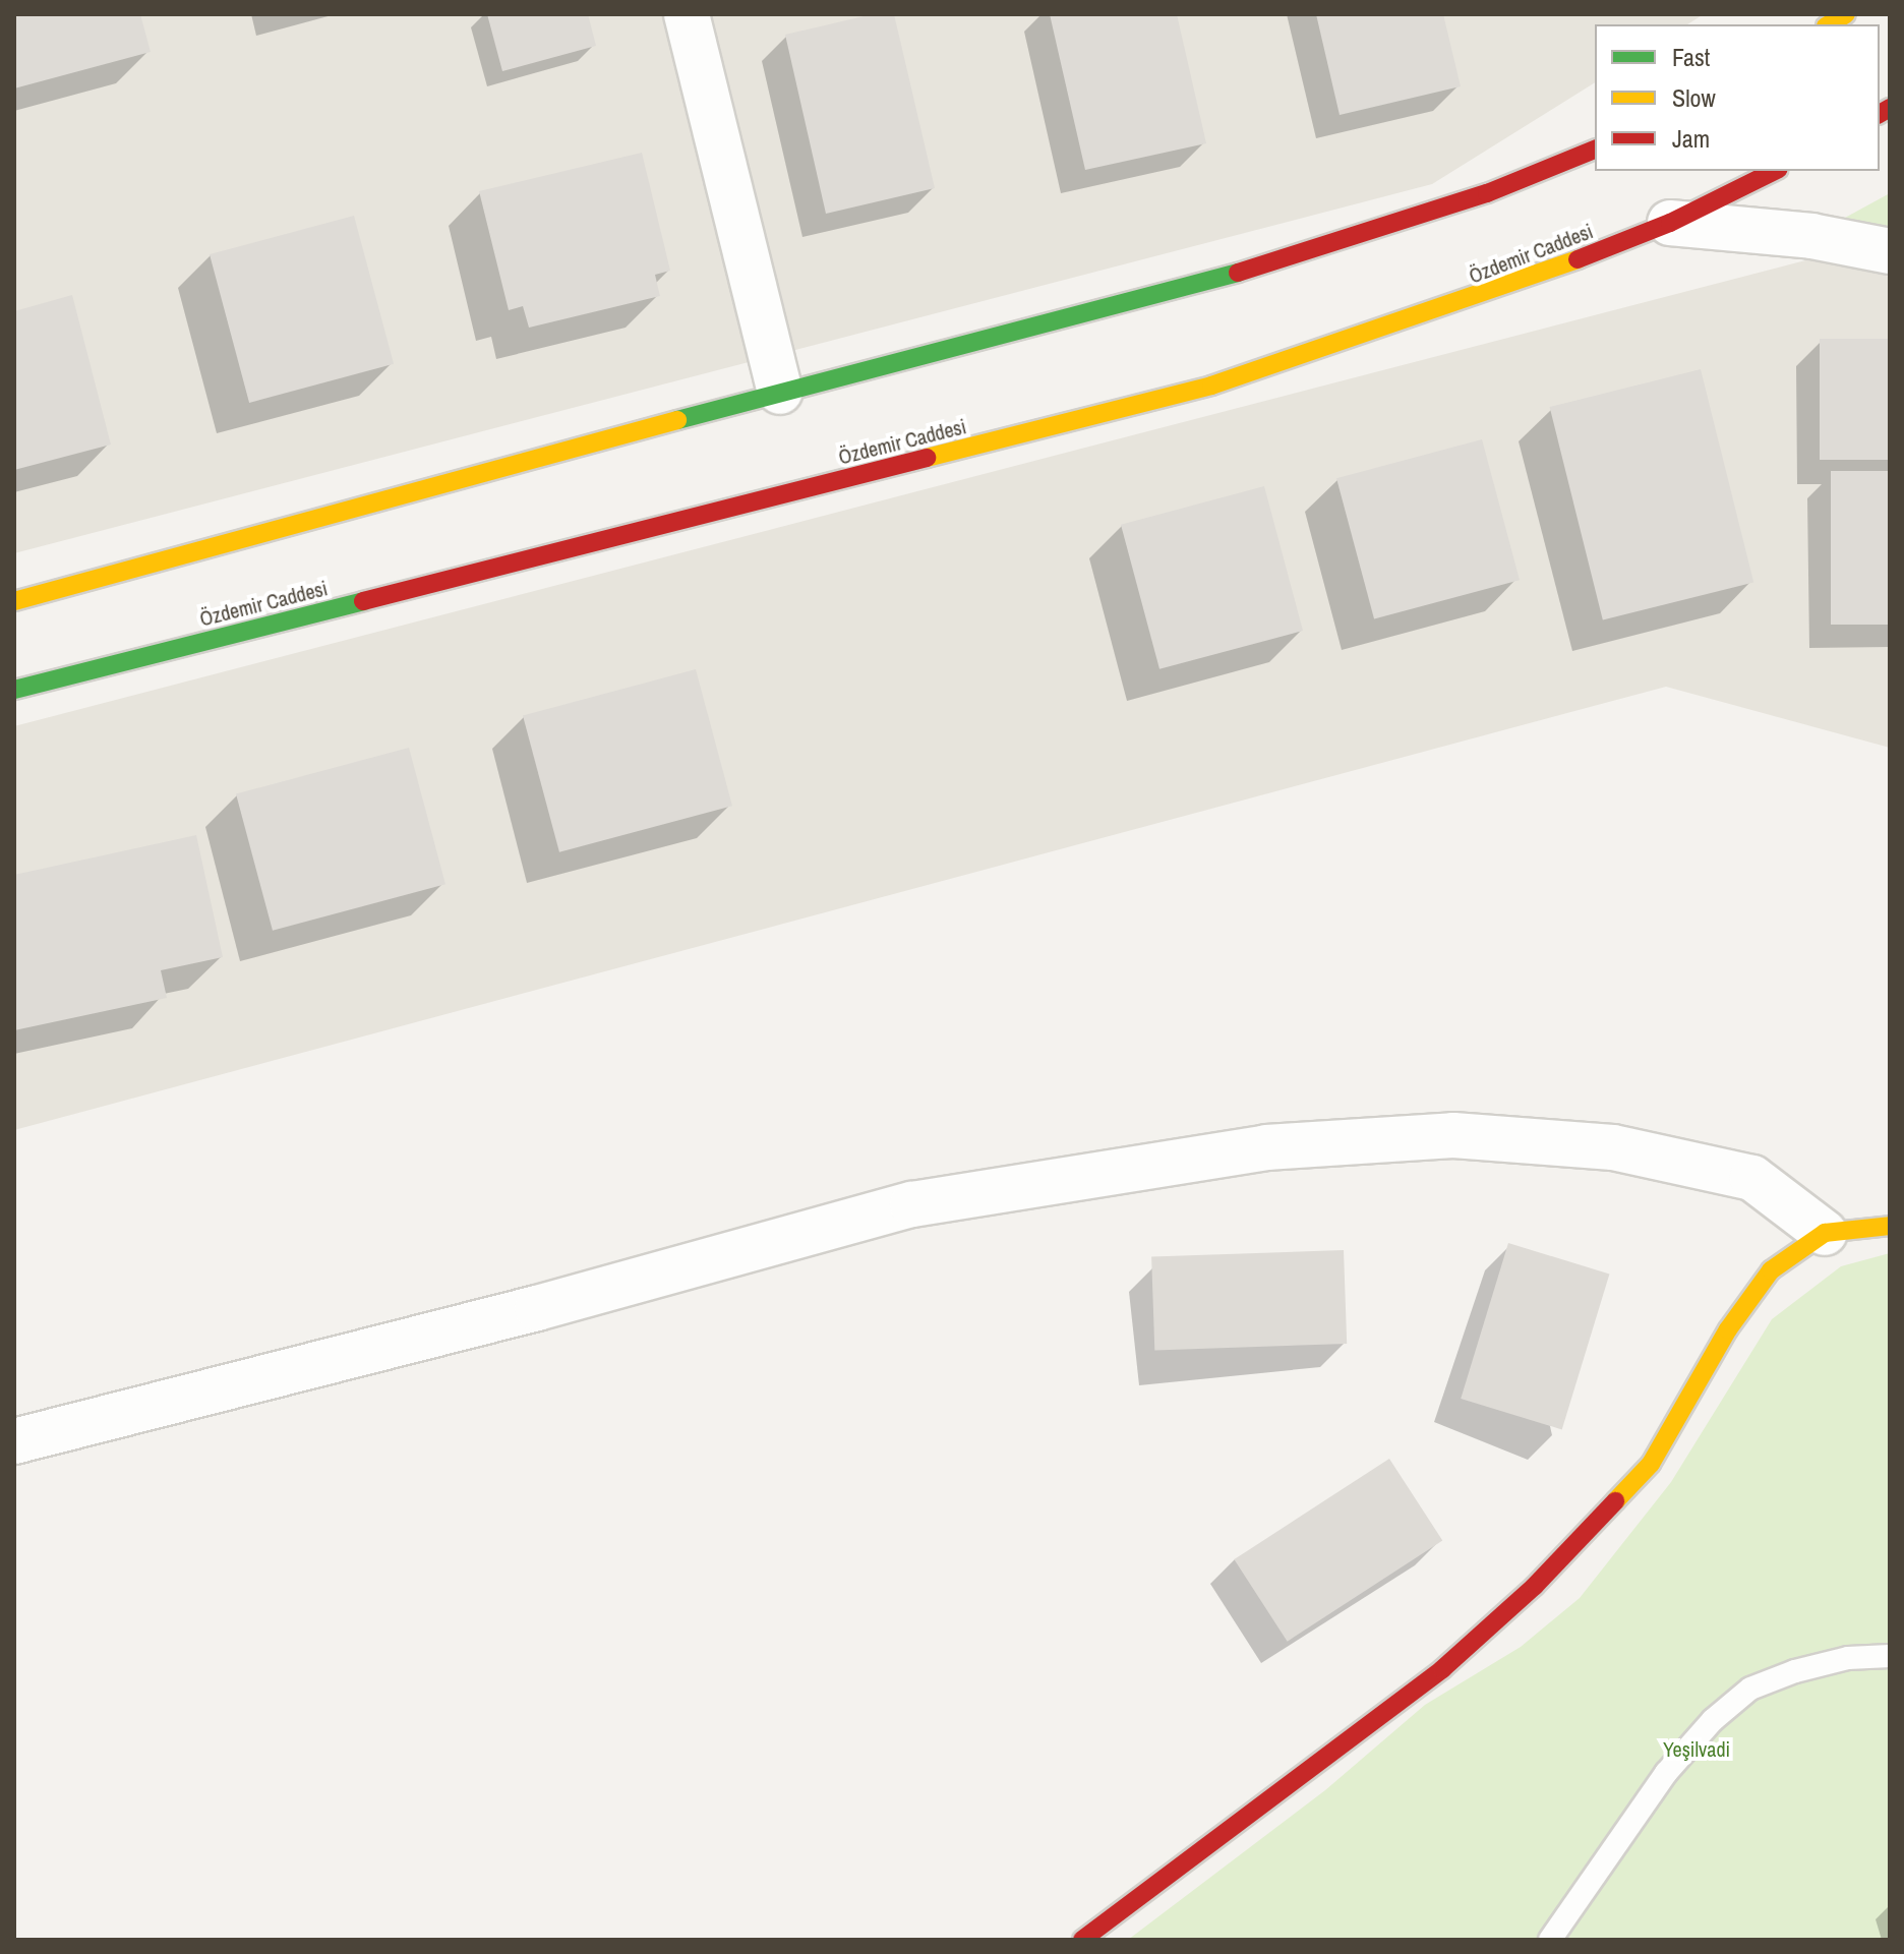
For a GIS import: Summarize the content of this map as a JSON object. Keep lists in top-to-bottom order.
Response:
{
  "streets": {
    "main road": ["Özdemir Caddesi"]
  },
  "parks": ["Yeşilvadi"],
  "legend": ["Fast", "Slow", "Jam"]
}
